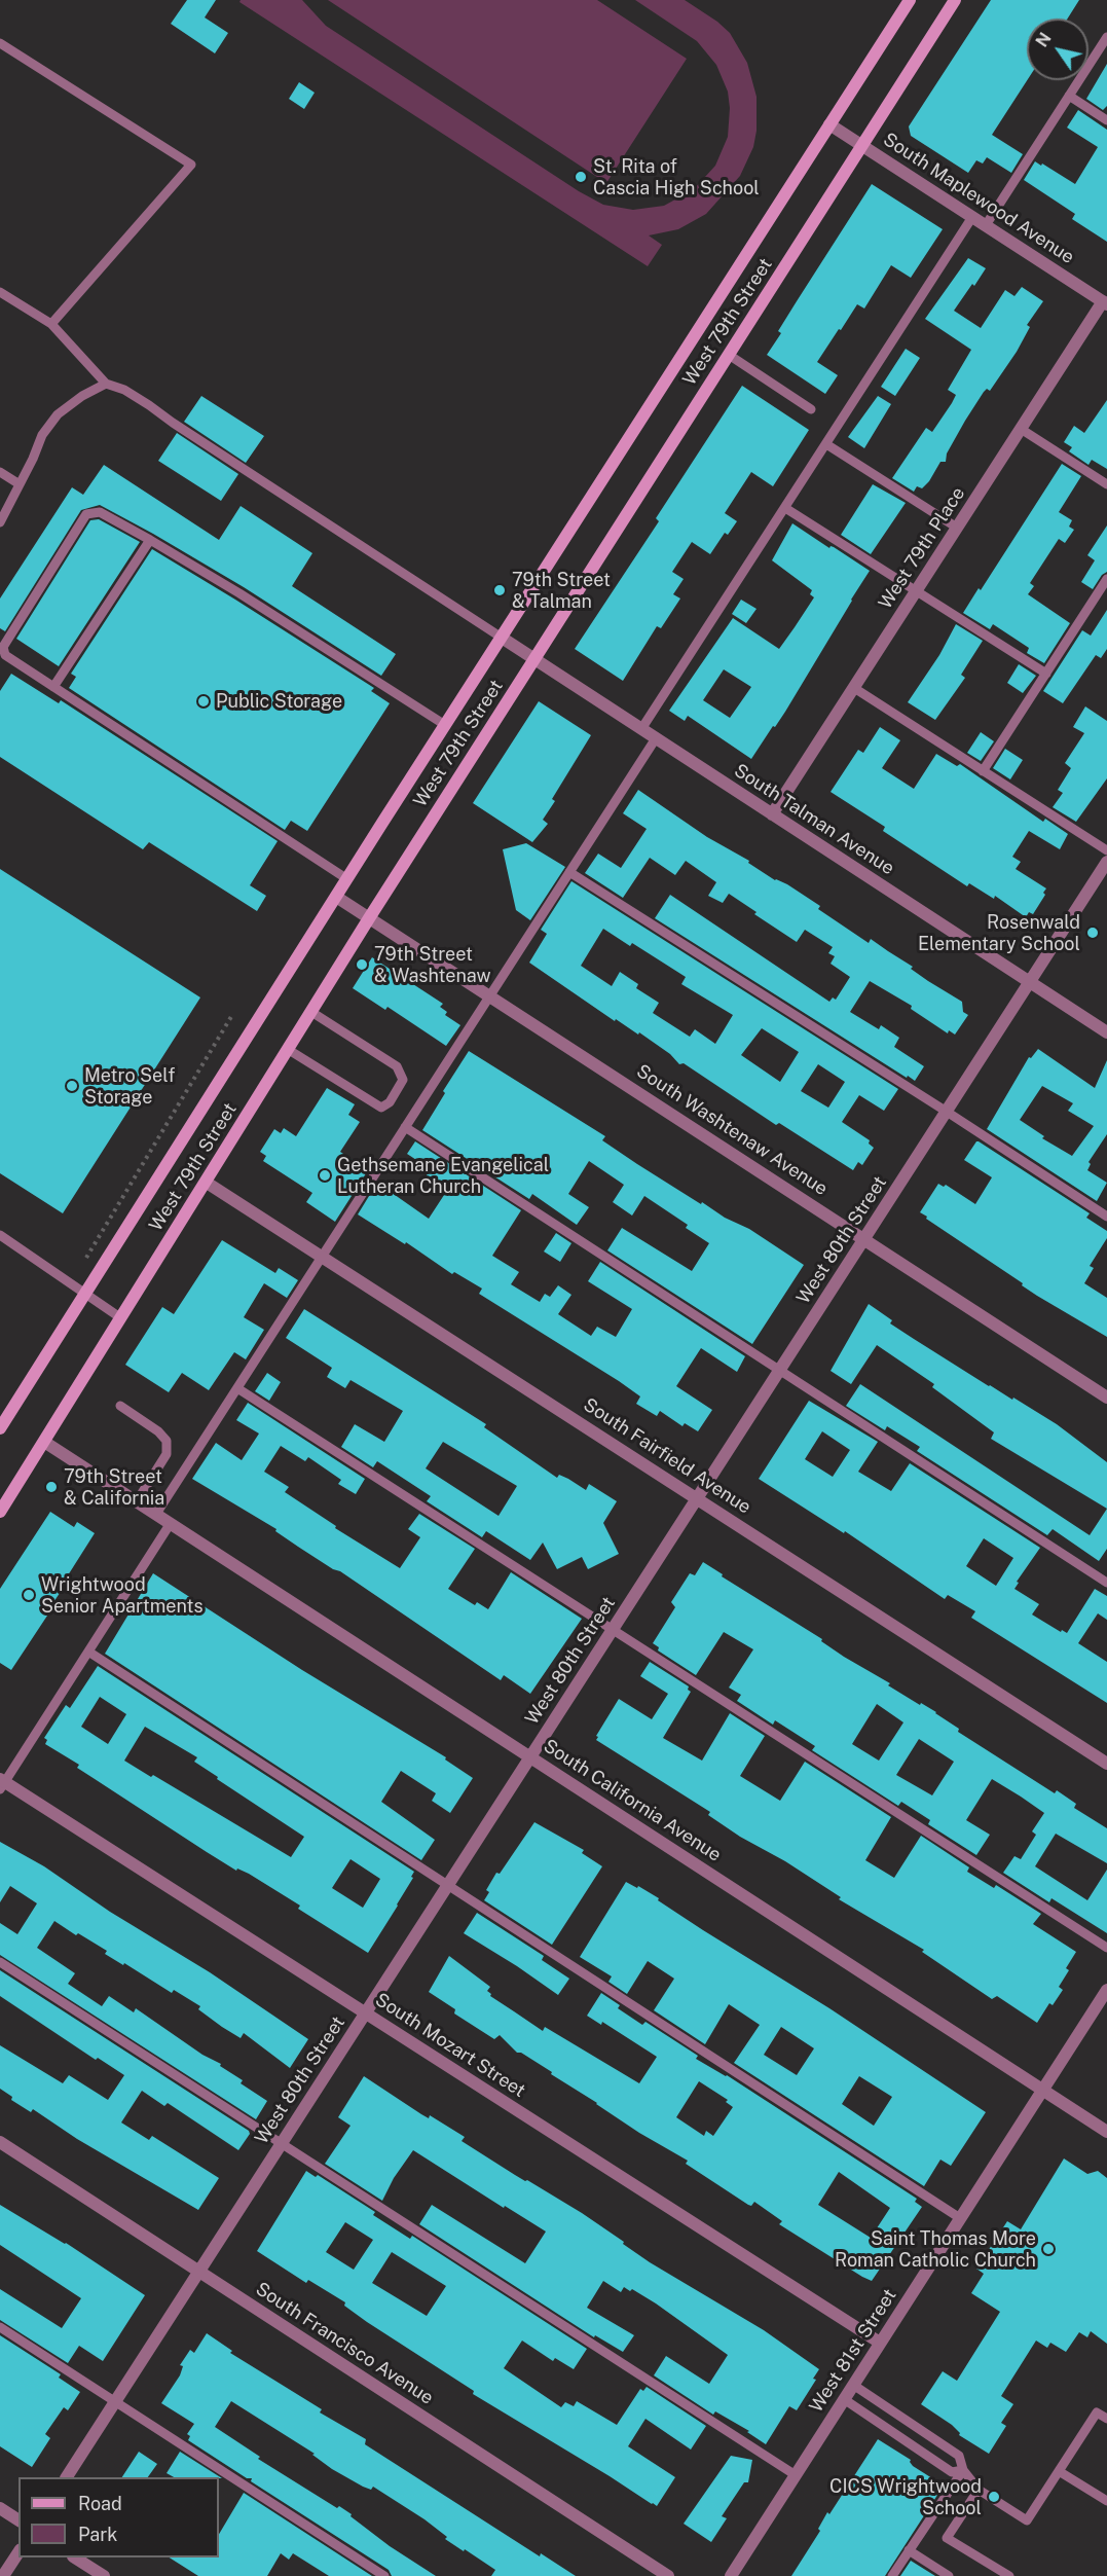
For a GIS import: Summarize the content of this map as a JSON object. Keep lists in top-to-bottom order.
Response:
{
  "streets": {
    "main road": ["West 79th Street"],
    "street": [
      "South Maplewood Avenue",
      "West 79th Place",
      "South Talman Avenue",
      "South Washtenaw Avenue",
      "West 80th Street",
      "South Fairfield Avenue",
      "South California Avenue",
      "South Mozart Street",
      "South Francisco Avenue",
      "West 81st Street"
    ]
  },
  "crossings": [
    ["South Maplewood Avenue", "West 79th Street"],
    ["South Maplewood Avenue", "West 79th Place"],
    ["West 79th Street", "South Talman Avenue"],
    ["West 79th Street", "South Washtenaw Avenue"],
    ["West 79th Street", "South Fairfield Avenue"],
    ["West 79th Street", "South California Avenue"],
    ["West 79th Place", "South Talman Avenue"],
    ["South Talman Avenue", "West 80th Street"],
    ["South Washtenaw Avenue", "West 80th Street"],
    ["West 80th Street", "South Fairfield Avenue"],
    ["West 80th Street", "South California Avenue"],
    ["West 80th Street", "South Mozart Street"],
    ["West 80th Street", "South Francisco Avenue"],
    ["South California Avenue", "West 81st Street"],
    ["South Mozart Street", "West 81st Street"]
  ],
  "places": [
    "St. Rita of Cascia High School",
    "79th Street & Talman",
    "Public Storage",
    "Rosenwald Elementary School",
    "79th Street & Washtenaw",
    "Metro Self Storage",
    "Gethsemane Evangelical Lutheran Church",
    "79th Street & California",
    "Wrightwood Senior Apartments",
    "Saint Thomas More Roman Catholic Church",
    "CICS Wrightwood School"
  ],
  "legend": ["Road", "Park"],
  "north": "top left"
}
